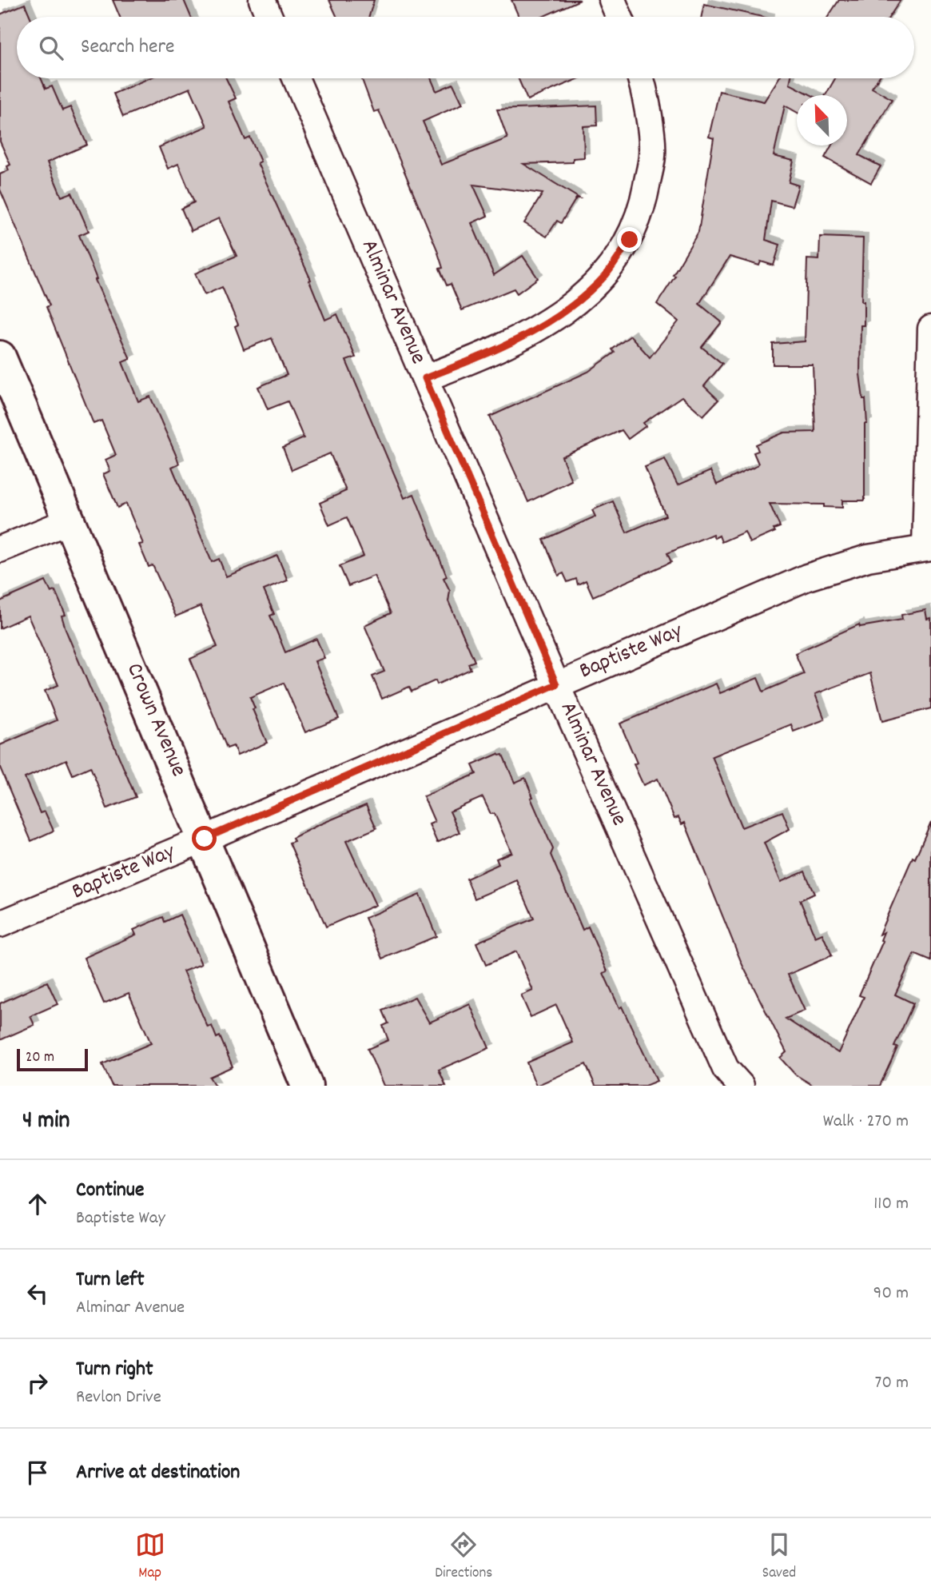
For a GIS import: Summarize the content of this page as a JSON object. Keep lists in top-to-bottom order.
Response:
{
  "streets": {
    "street": ["Alminar Avenue", "Baptiste Way", "Crown Avenue"]
  },
  "crossings": [
    ["Alminar Avenue", "Baptiste Way"],
    ["Baptiste Way", "Crown Avenue"]
  ],
  "scale_bar": "20 m",
  "north": "top left",
  "page": {
    "search": "Search here",
    "scale": "20 m",
    "heading": ["4 min", "Walk · 270 m"],
    "list": [
      ["Continue", "Baptiste Way", "110 m"],
      ["Turn left", "Alminar Avenue", "90 m"],
      ["Turn right", "Revlon Drive", "70 m"],
      "Arrive at destination"
    ],
    "nav": ["Map", "Directions", "Saved"]
  }
}
